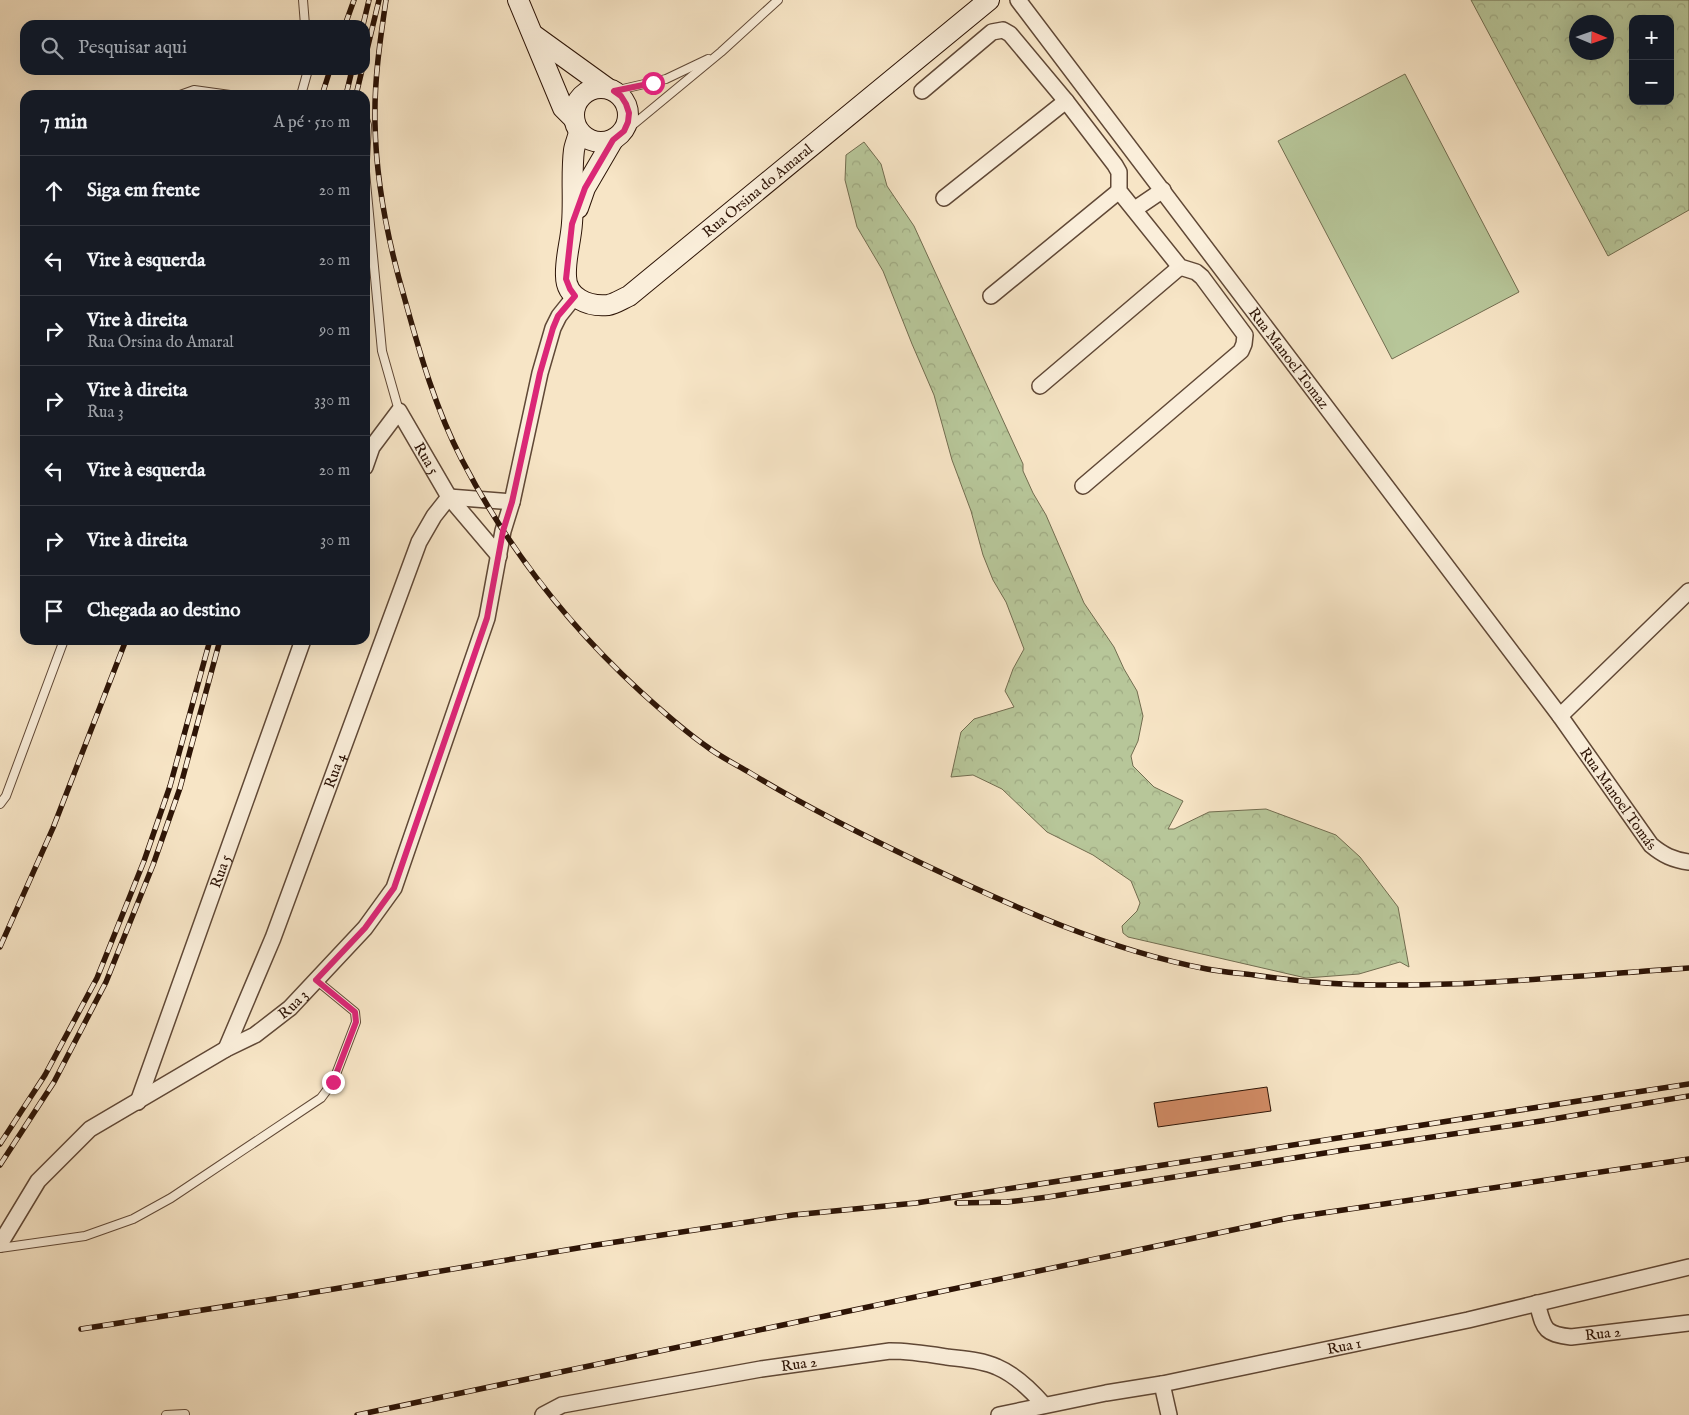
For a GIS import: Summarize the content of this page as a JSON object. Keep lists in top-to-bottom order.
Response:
{
  "streets": {
    "street": [
      "Rua Orsina do Amaral",
      "Rua Manoel Tomaz",
      "Rua 5",
      "Rua 4",
      "Rua Manoel Tomás",
      "Rua 3",
      "Rua 2",
      "Rua 1"
    ]
  },
  "crossings": [
    ["Rua Orsina do Amaral", "Rua 3"],
    ["Rua Manoel Tomaz", "Rua Manoel Tomás"],
    ["Rua 5", "Rua 4"],
    ["Rua 5", "Rua 3"],
    ["Rua 4", "Rua 3"],
    ["Rua 2", "Rua 1"]
  ],
  "north": "right",
  "page": {
    "map_buttons": ["+", "−"],
    "search": "Pesquisar aqui",
    "heading": ["7 min", "A pé · 510 m"],
    "list": [
      ["Siga em frente", "20 m"],
      ["Vire à esquerda", "20 m"],
      ["Vire à direita", "Rua Orsina do Amaral", "90 m"],
      ["Vire à direita", "Rua 3", "330 m"],
      ["Vire à esquerda", "20 m"],
      ["Vire à direita", "30 m"],
      "Chegada ao destino"
    ]
  }
}
